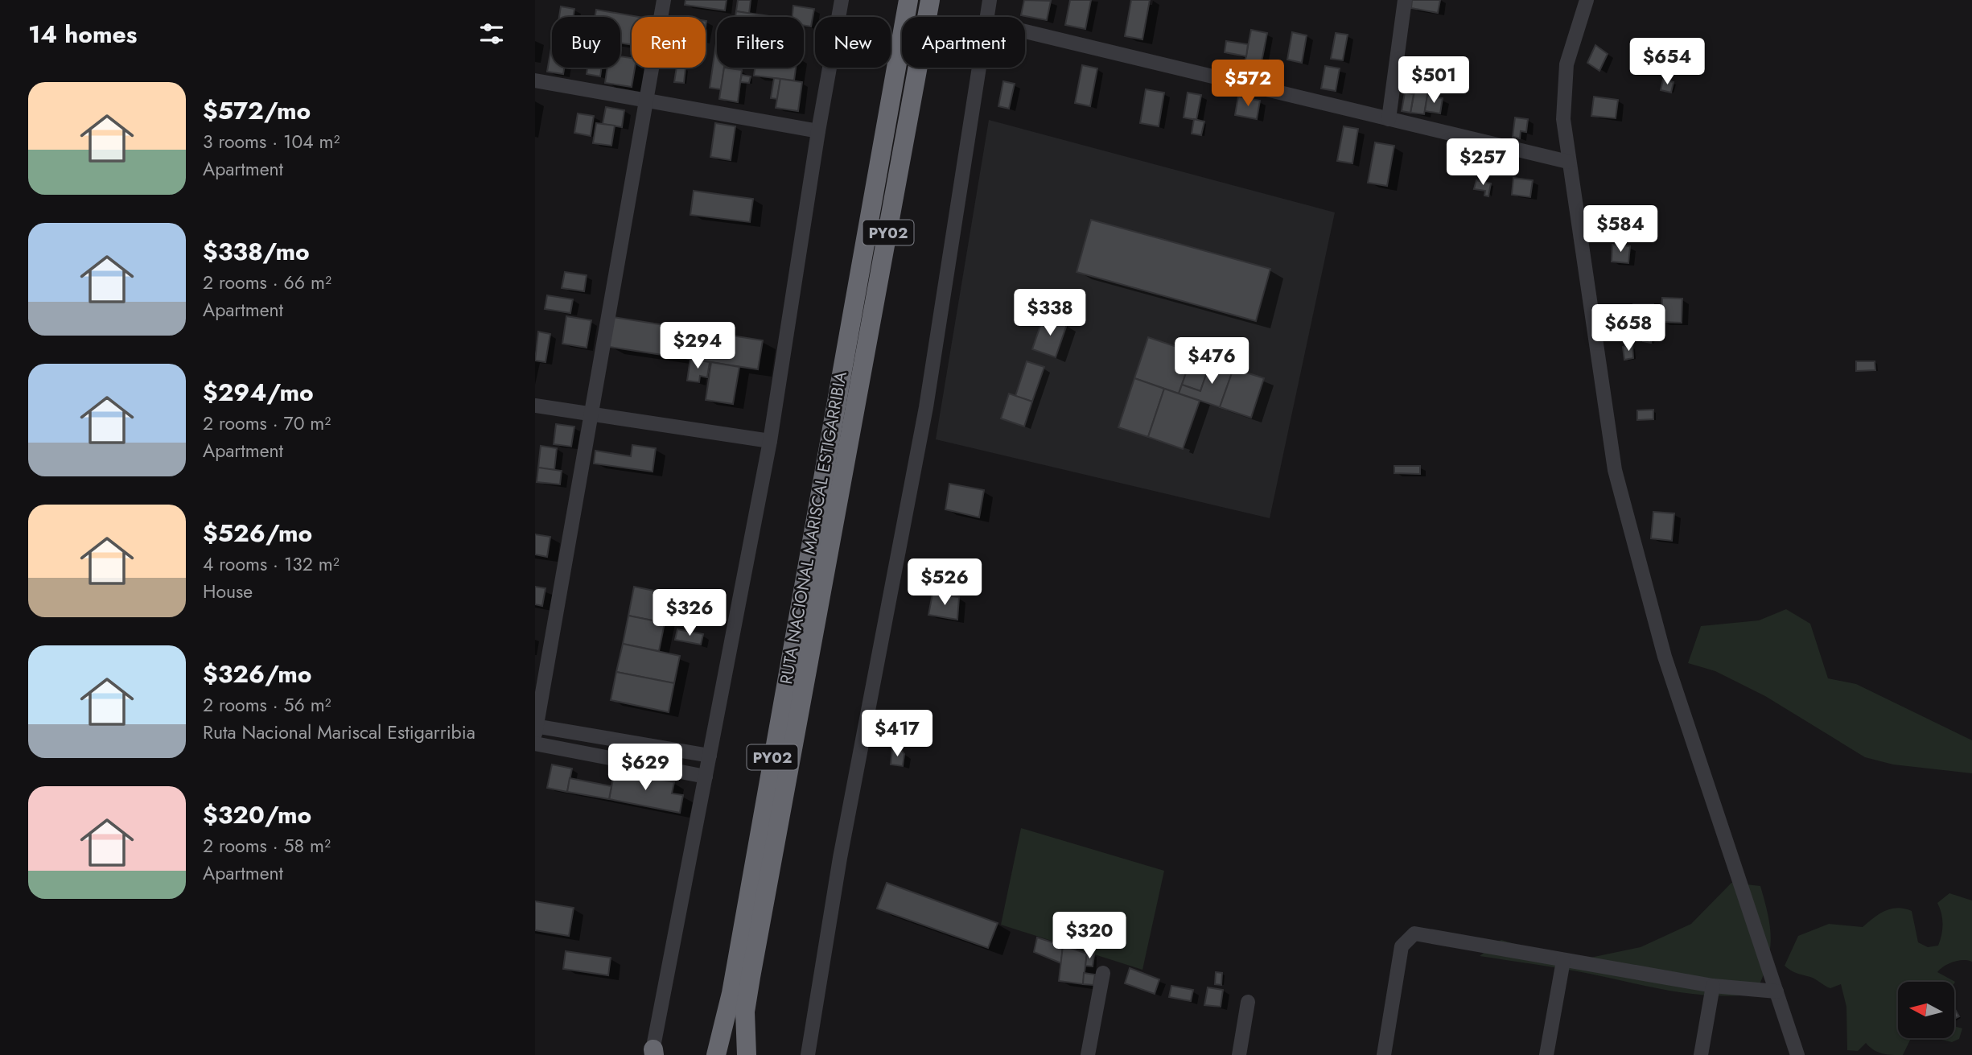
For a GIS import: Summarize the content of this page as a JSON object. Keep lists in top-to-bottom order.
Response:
{
  "streets": {
    "highway": ["PY02", "RUTA NACIONAL MARISCAL ESTIGARRIBIA"]
  },
  "north": "left",
  "page": {
    "heading": "14 homes",
    "chip": [
      "Buy",
      "Rent",
      "Filters",
      "New",
      "Apartment"
    ],
    "price": [
      "$654",
      "$501",
      "$572",
      "$257",
      "$584",
      "$338",
      "$658",
      "$294",
      "$476",
      "$526",
      "$326",
      "$417",
      "$629",
      "$320"
    ],
    "list": [
      {
        "name": "$572/mo",
        "note": "3 rooms · 104 m² · Apartment"
      },
      {
        "name": "$338/mo",
        "note": "2 rooms · 66 m² · Apartment"
      },
      {
        "name": "$294/mo",
        "note": "2 rooms · 70 m² · Apartment"
      },
      {
        "name": "$526/mo",
        "note": "4 rooms · 132 m² · House"
      },
      {
        "name": "$326/mo",
        "note": "2 rooms · 56 m² · Ruta Nacional Mariscal Estigarribia"
      },
      {
        "name": "$320/mo",
        "note": "2 rooms · 58 m² · Apartment"
      }
    ]
  }
}
